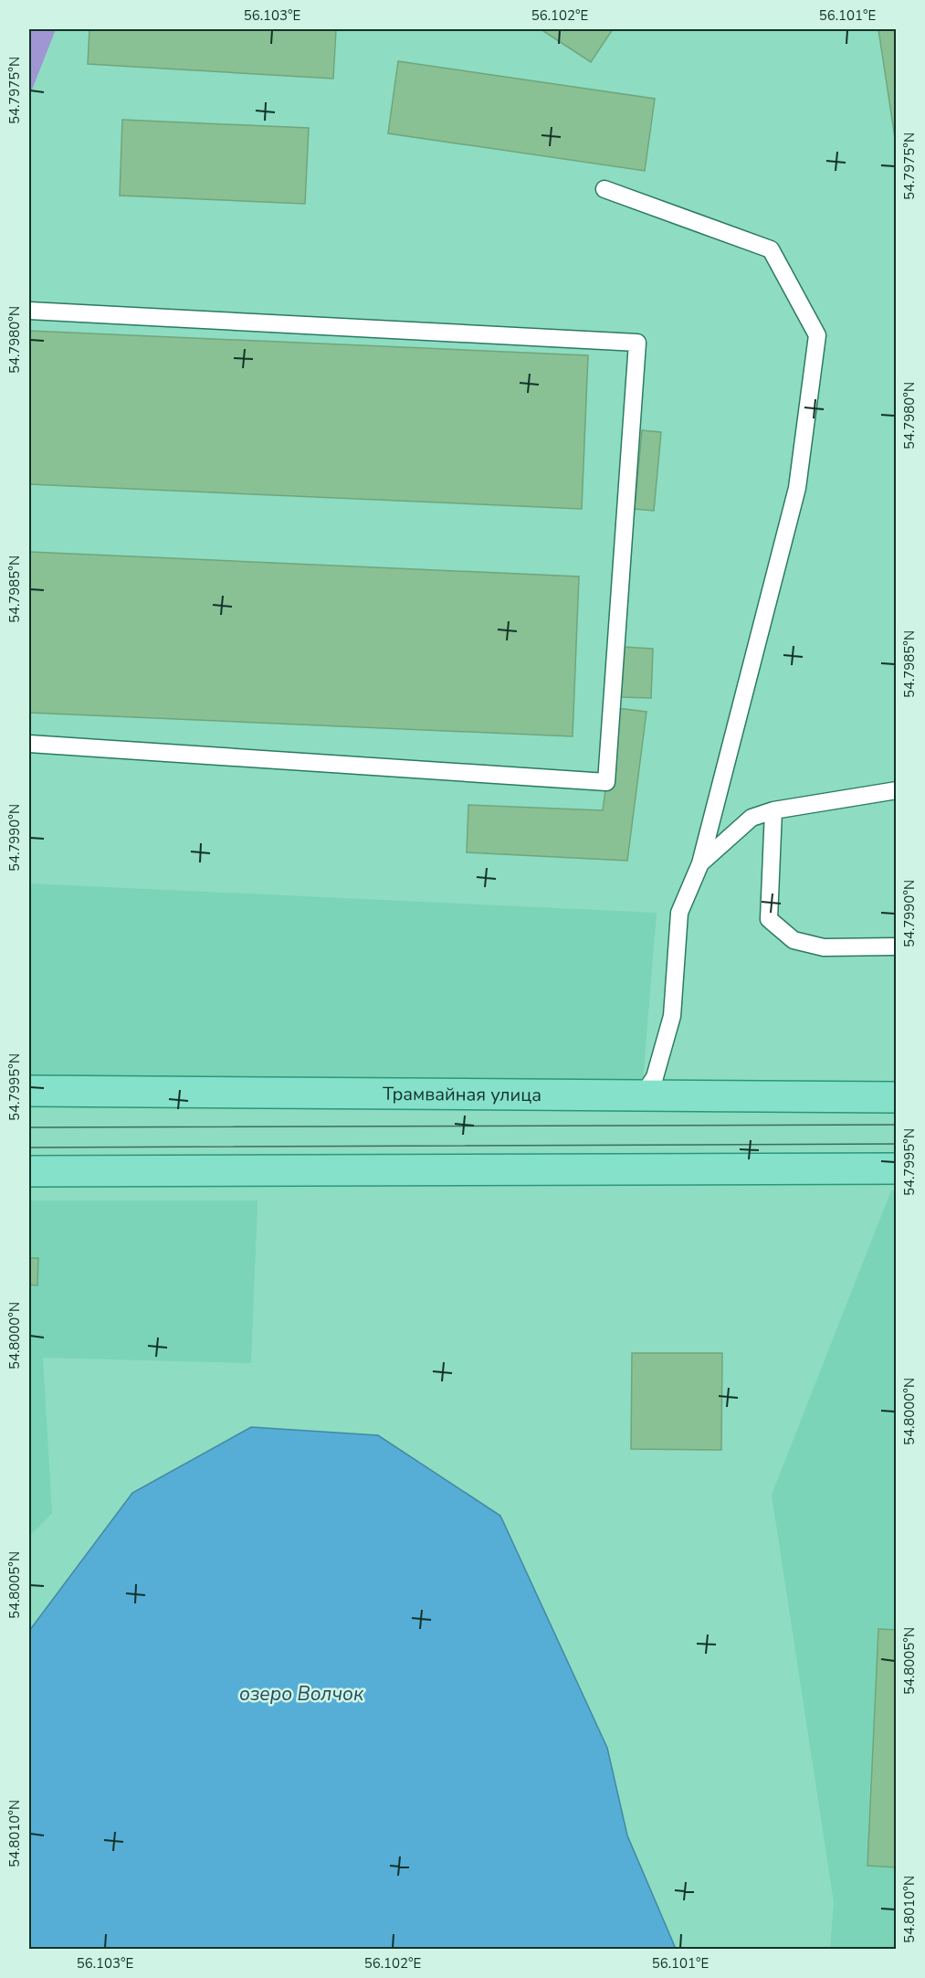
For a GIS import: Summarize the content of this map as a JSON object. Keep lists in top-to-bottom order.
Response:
{
  "streets": {
    "main road": ["Трамвайная улица"]
  },
  "water": ["озеро Волчок"],
  "coordinates": [
    "56.103°E",
    "56.102°E",
    "56.101°E",
    "54.7975°N",
    "54.7980°N",
    "54.7985°N",
    "54.7990°N",
    "54.7995°N",
    "54.8000°N",
    "54.8005°N",
    "54.8010°N"
  ]
}
